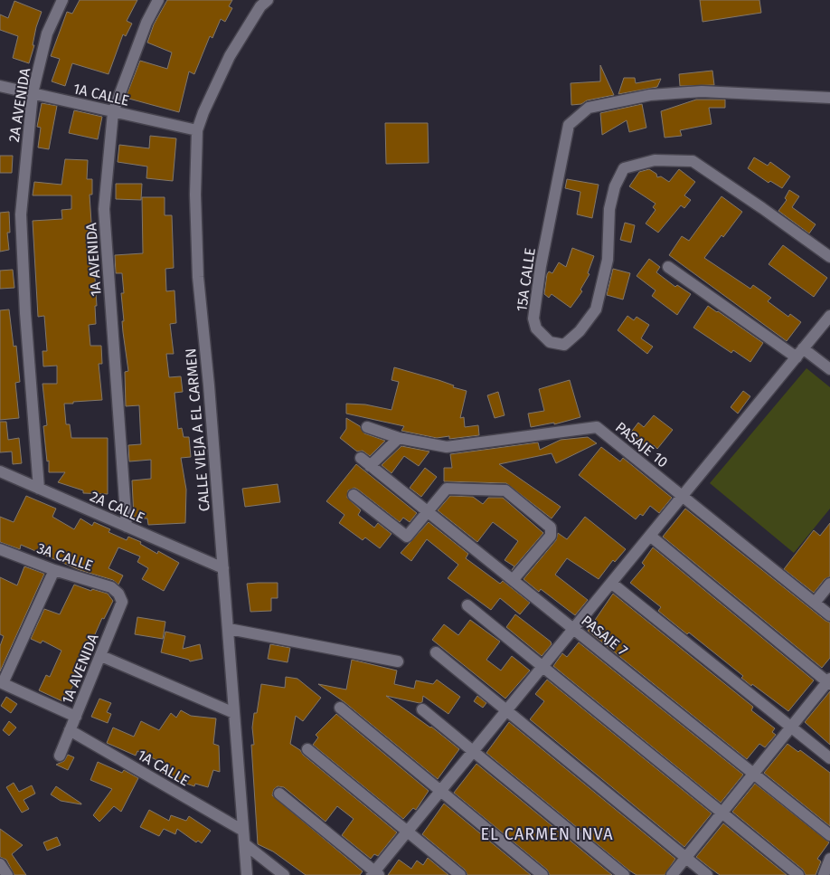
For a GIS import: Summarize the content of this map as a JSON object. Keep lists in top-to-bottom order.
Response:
{
  "streets": {
    "street": [
      "1A CALLE",
      "2A AVENIDA",
      "1A AVENIDA",
      "15A CALLE",
      "CALLE VIEJA A EL CARMEN",
      "PASAJE 10",
      "2A CALLE",
      "3A CALLE",
      "PASAJE 7"
    ]
  },
  "crossings": [
    ["1A CALLE", "2A AVENIDA"],
    ["1A CALLE", "1A AVENIDA"],
    ["1A CALLE", "CALLE VIEJA A EL CARMEN"],
    ["2A AVENIDA", "2A CALLE"],
    ["1A AVENIDA", "2A CALLE"],
    ["1A AVENIDA", "3A CALLE"],
    ["CALLE VIEJA A EL CARMEN", "2A CALLE"]
  ],
  "districts": ["EL CARMEN INVA"]
}
